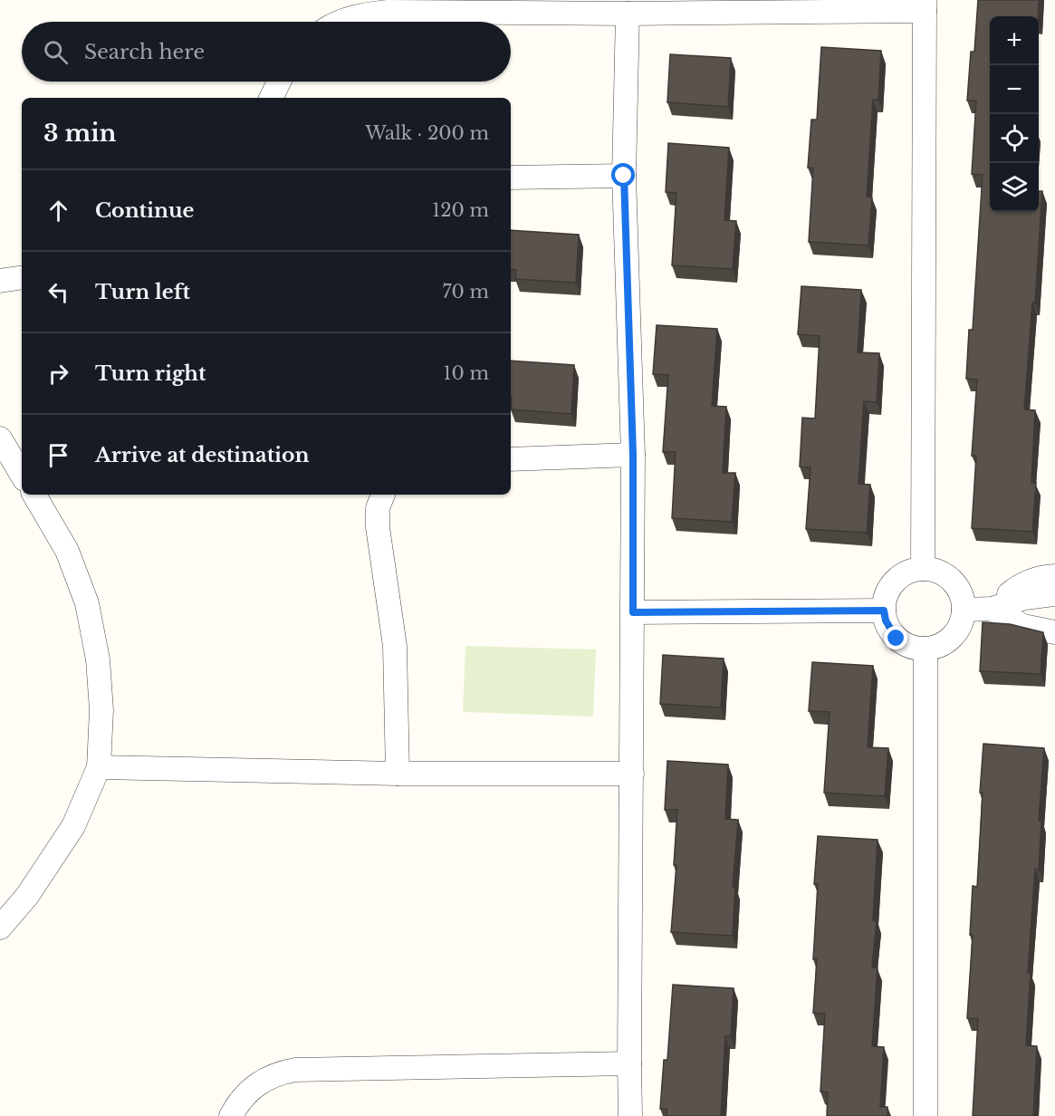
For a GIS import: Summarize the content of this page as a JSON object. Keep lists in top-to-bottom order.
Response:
{
  "page": {
    "map_buttons": ["+", "−"],
    "search": "Search here",
    "heading": ["3 min", "Walk · 200 m"],
    "list": [
      ["Continue", "120 m"],
      ["Turn left", "70 m"],
      ["Turn right", "10 m"],
      "Arrive at destination"
    ]
  }
}
